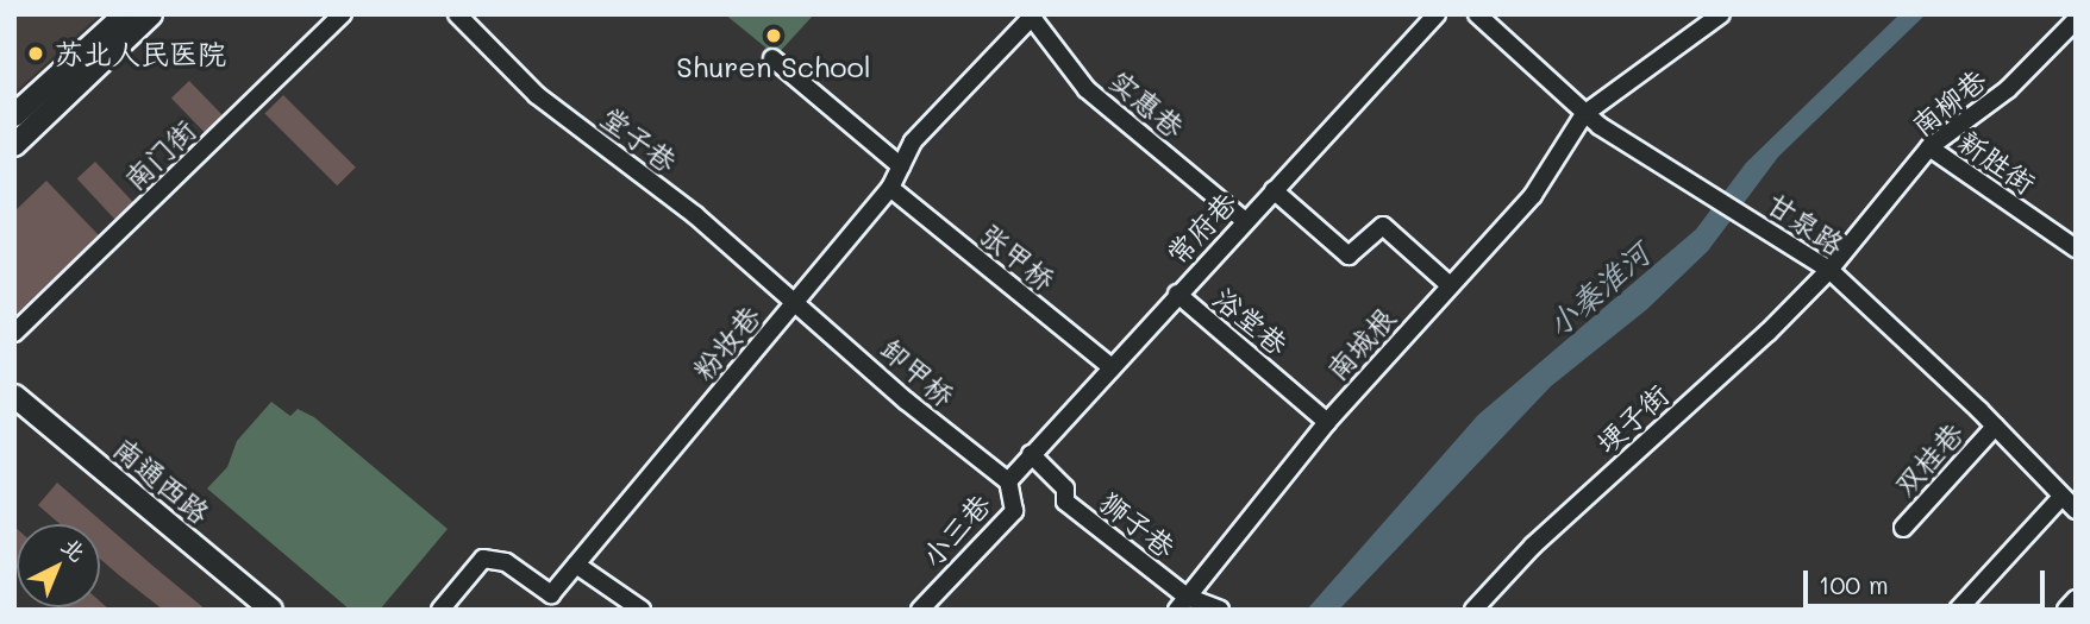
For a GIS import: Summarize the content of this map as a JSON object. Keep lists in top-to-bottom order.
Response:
{
  "streets": {
    "main road": ["南通西路"],
    "street": [
      "南柳巷",
      "实惠巷",
      "堂子巷",
      "南门街",
      "新胜街",
      "甘泉路",
      "常府巷",
      "张甲桥",
      "浴堂巷",
      "粉妆巷",
      "南城根",
      "卸甲桥",
      "埂子街",
      "双桂巷",
      "狮子巷",
      "小三巷"
    ]
  },
  "crossings": [
    ["南柳巷", "新胜街"],
    ["南柳巷", "甘泉路"],
    ["南柳巷", "埂子街"],
    ["实惠巷", "常府巷"],
    ["实惠巷", "粉妆巷"],
    ["堂子巷", "粉妆巷"],
    ["堂子巷", "卸甲桥"],
    ["甘泉路", "南城根"],
    ["甘泉路", "埂子街"],
    ["甘泉路", "双桂巷"],
    ["常府巷", "张甲桥"],
    ["常府巷", "浴堂巷"],
    ["常府巷", "卸甲桥"],
    ["常府巷", "狮子巷"],
    ["常府巷", "小三巷"],
    ["张甲桥", "粉妆巷"],
    ["浴堂巷", "南城根"],
    ["粉妆巷", "卸甲桥"],
    ["南城根", "狮子巷"],
    ["卸甲桥", "小三巷"]
  ],
  "water": ["小秦淮河"],
  "places": ["Shuren School", "苏北人民医院"],
  "scale_bar": "100 m",
  "north": "top right"
}
